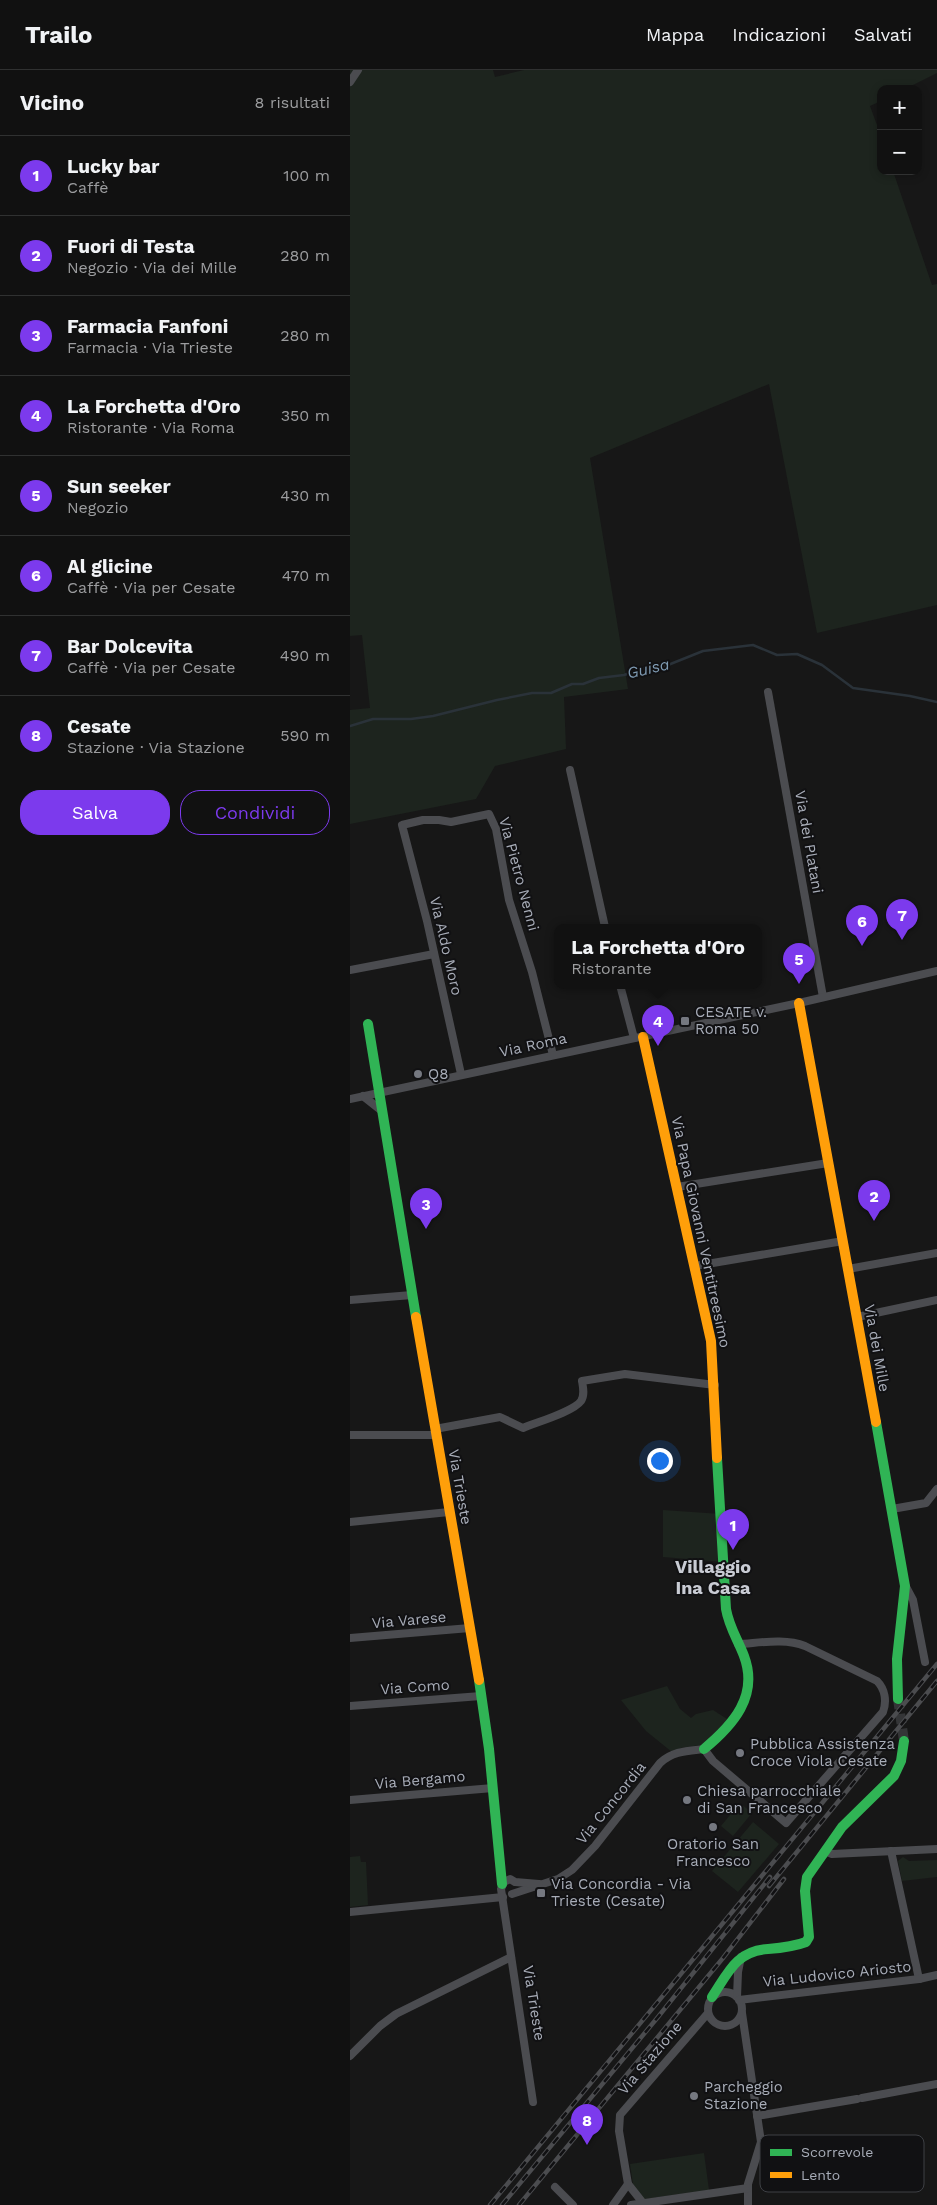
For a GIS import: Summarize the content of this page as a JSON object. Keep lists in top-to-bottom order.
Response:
{
  "streets": {
    "street": [
      "Via dei Platani",
      "Via Pietro Nenni",
      "Via Aldo Moro",
      "Via Roma",
      "Via Papa Giovanni Ventitreesimo",
      "Via dei Mille",
      "Via Trieste",
      "Via Varese",
      "Via Como",
      "Via Bergamo",
      "Via Concordia",
      "Via Ludovico Ariosto",
      "Via Stazione"
    ]
  },
  "crossings": [
    ["Via dei Platani", "Via Roma"],
    ["Via Pietro Nenni", "Via Aldo Moro"],
    ["Via Pietro Nenni", "Via Roma"],
    ["Via Aldo Moro", "Via Roma"],
    ["Via Roma", "Via Papa Giovanni Ventitreesimo"],
    ["Via Roma", "Via dei Mille"],
    ["Via Roma", "Via Trieste"],
    ["Via Papa Giovanni Ventitreesimo", "Via Concordia"],
    ["Via Trieste", "Via Varese"],
    ["Via Trieste", "Via Como"],
    ["Via Trieste", "Via Bergamo"],
    ["Via Trieste", "Via Concordia"],
    ["Via Ludovico Ariosto", "Via Stazione"]
  ],
  "districts": ["Villaggio Ina Casa"],
  "water": ["Guisa"],
  "places": {
    "transit": ["CESATE v. Roma 50", "Via Concordia - Via Trieste (Cesate)"],
    "other": [
      "Q8",
      "Pubblica Assistenza Croce Viola Cesate",
      "Chiesa parrocchiale di San Francesco",
      "Oratorio San Francesco",
      "Parcheggio Stazione"
    ]
  },
  "legend": ["Scorrevole", "Lento"],
  "page": {
    "header": "Trailo",
    "nav": ["Mappa", "Indicazioni", "Salvati"],
    "heading": ["Vicino", "8 risultati"],
    "map_buttons": ["+", "−"],
    "list": [
      {
        "mark": "1",
        "name": "Lucky bar",
        "note": "Caffè",
        "value": "100 m"
      },
      {
        "mark": "2",
        "name": "Fuori di Testa",
        "note": "Negozio · Via dei Mille",
        "value": "280 m"
      },
      {
        "mark": "3",
        "name": "Farmacia Fanfoni",
        "note": "Farmacia · Via Trieste",
        "value": "280 m"
      },
      {
        "mark": "4",
        "name": "La Forchetta d'Oro",
        "note": "Ristorante · Via Roma",
        "value": "350 m"
      },
      {
        "mark": "5",
        "name": "Sun seeker",
        "note": "Negozio",
        "value": "430 m"
      },
      {
        "mark": "6",
        "name": "Al glicine",
        "note": "Caffè · Via per Cesate",
        "value": "470 m"
      },
      {
        "mark": "7",
        "name": "Bar Dolcevita",
        "note": "Caffè · Via per Cesate",
        "value": "490 m"
      },
      {
        "mark": "8",
        "name": "Cesate",
        "note": "Stazione · Via Stazione",
        "value": "590 m"
      }
    ],
    "buttons": ["Salva", "Condividi"],
    "pins": [
      "7",
      "6",
      "5",
      "4",
      "2",
      "3",
      "1",
      "8"
    ],
    "popup": ["La Forchetta d'Oro", "Ristorante"]
  }
}
